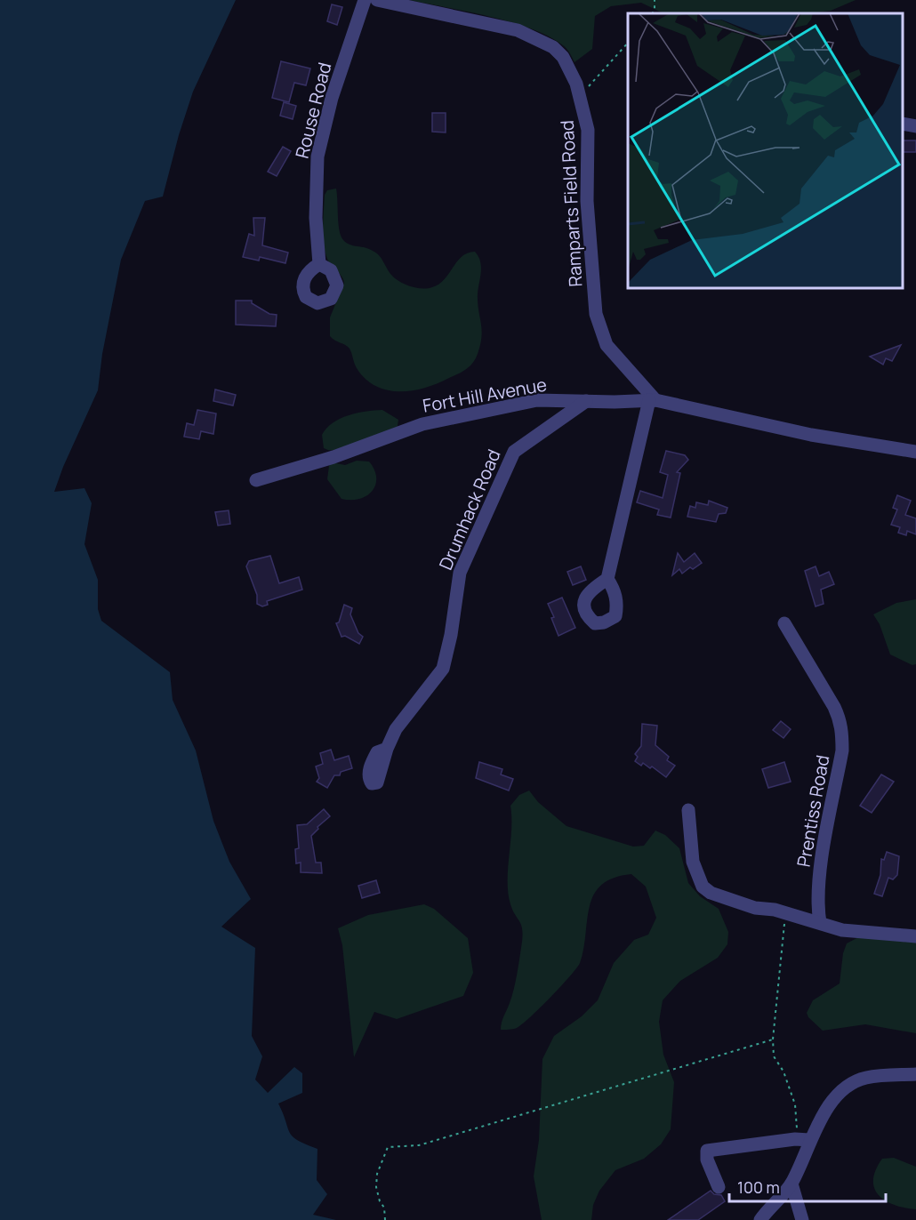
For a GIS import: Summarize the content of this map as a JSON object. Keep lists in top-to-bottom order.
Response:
{
  "streets": {
    "street": [
      "Rouse Road",
      "Ramparts Field Road",
      "Fort Hill Avenue",
      "Drumhack Road",
      "Prentiss Road"
    ]
  },
  "crossings": [
    ["Ramparts Field Road", "Fort Hill Avenue"],
    ["Fort Hill Avenue", "Drumhack Road"]
  ],
  "scale_bar": "100 m"
}
